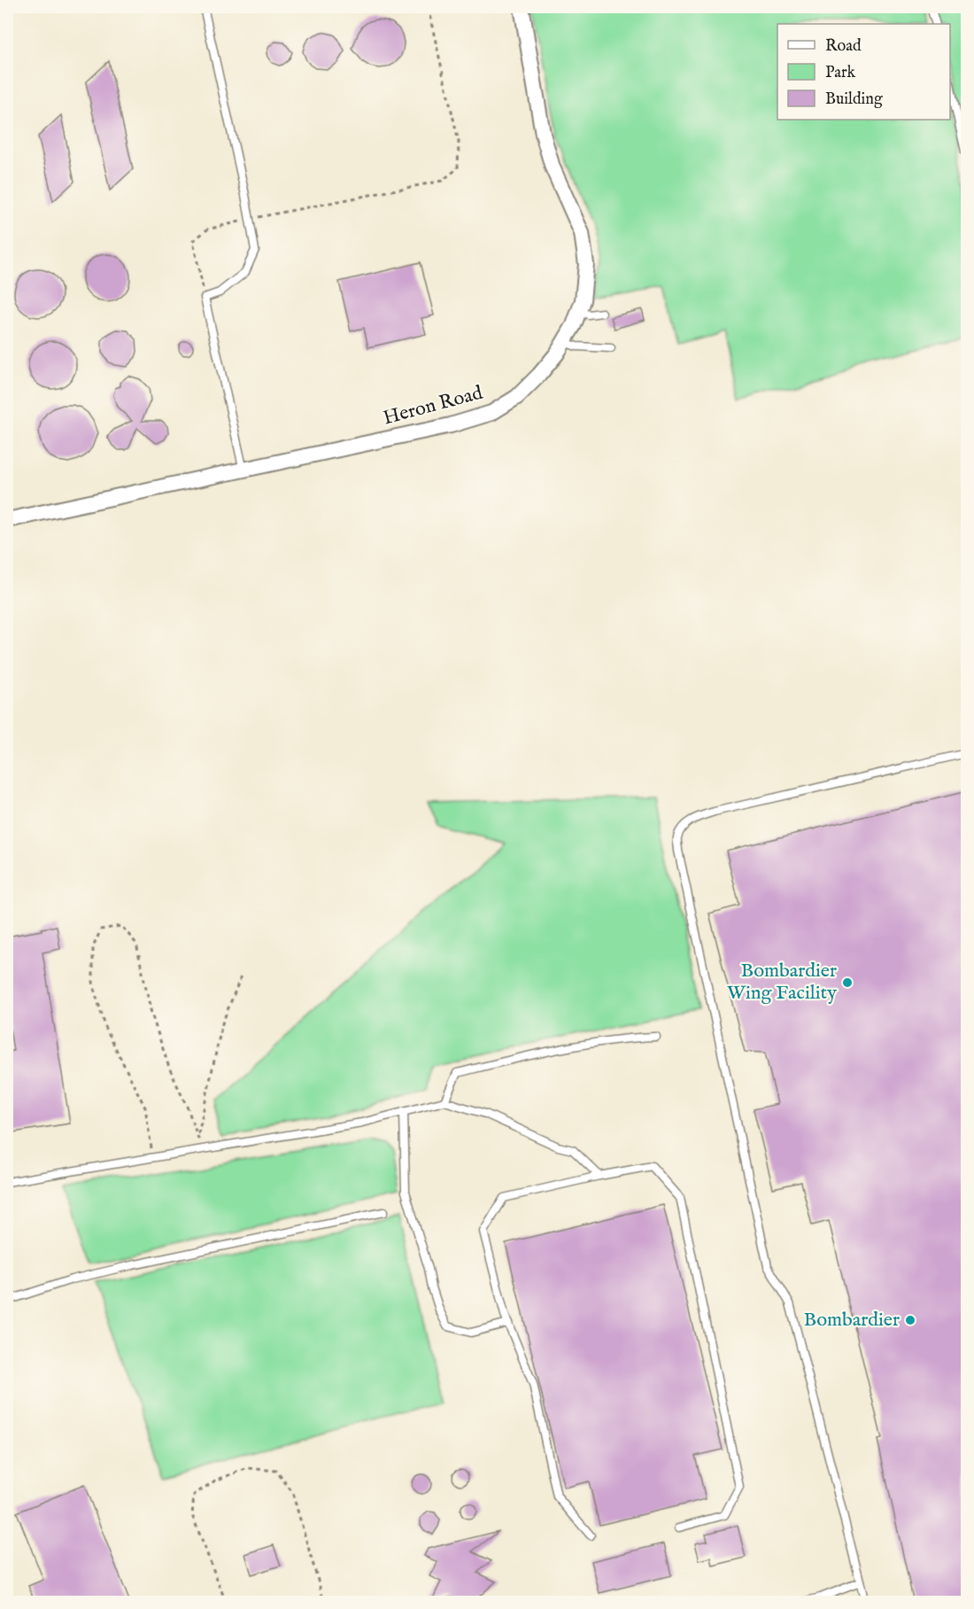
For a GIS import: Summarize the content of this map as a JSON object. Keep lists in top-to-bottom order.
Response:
{
  "streets": {
    "street": ["Heron Road"]
  },
  "places": ["Bombardier Wing Facility", "Bombardier"],
  "legend": ["Road", "Park", "Building"]
}
